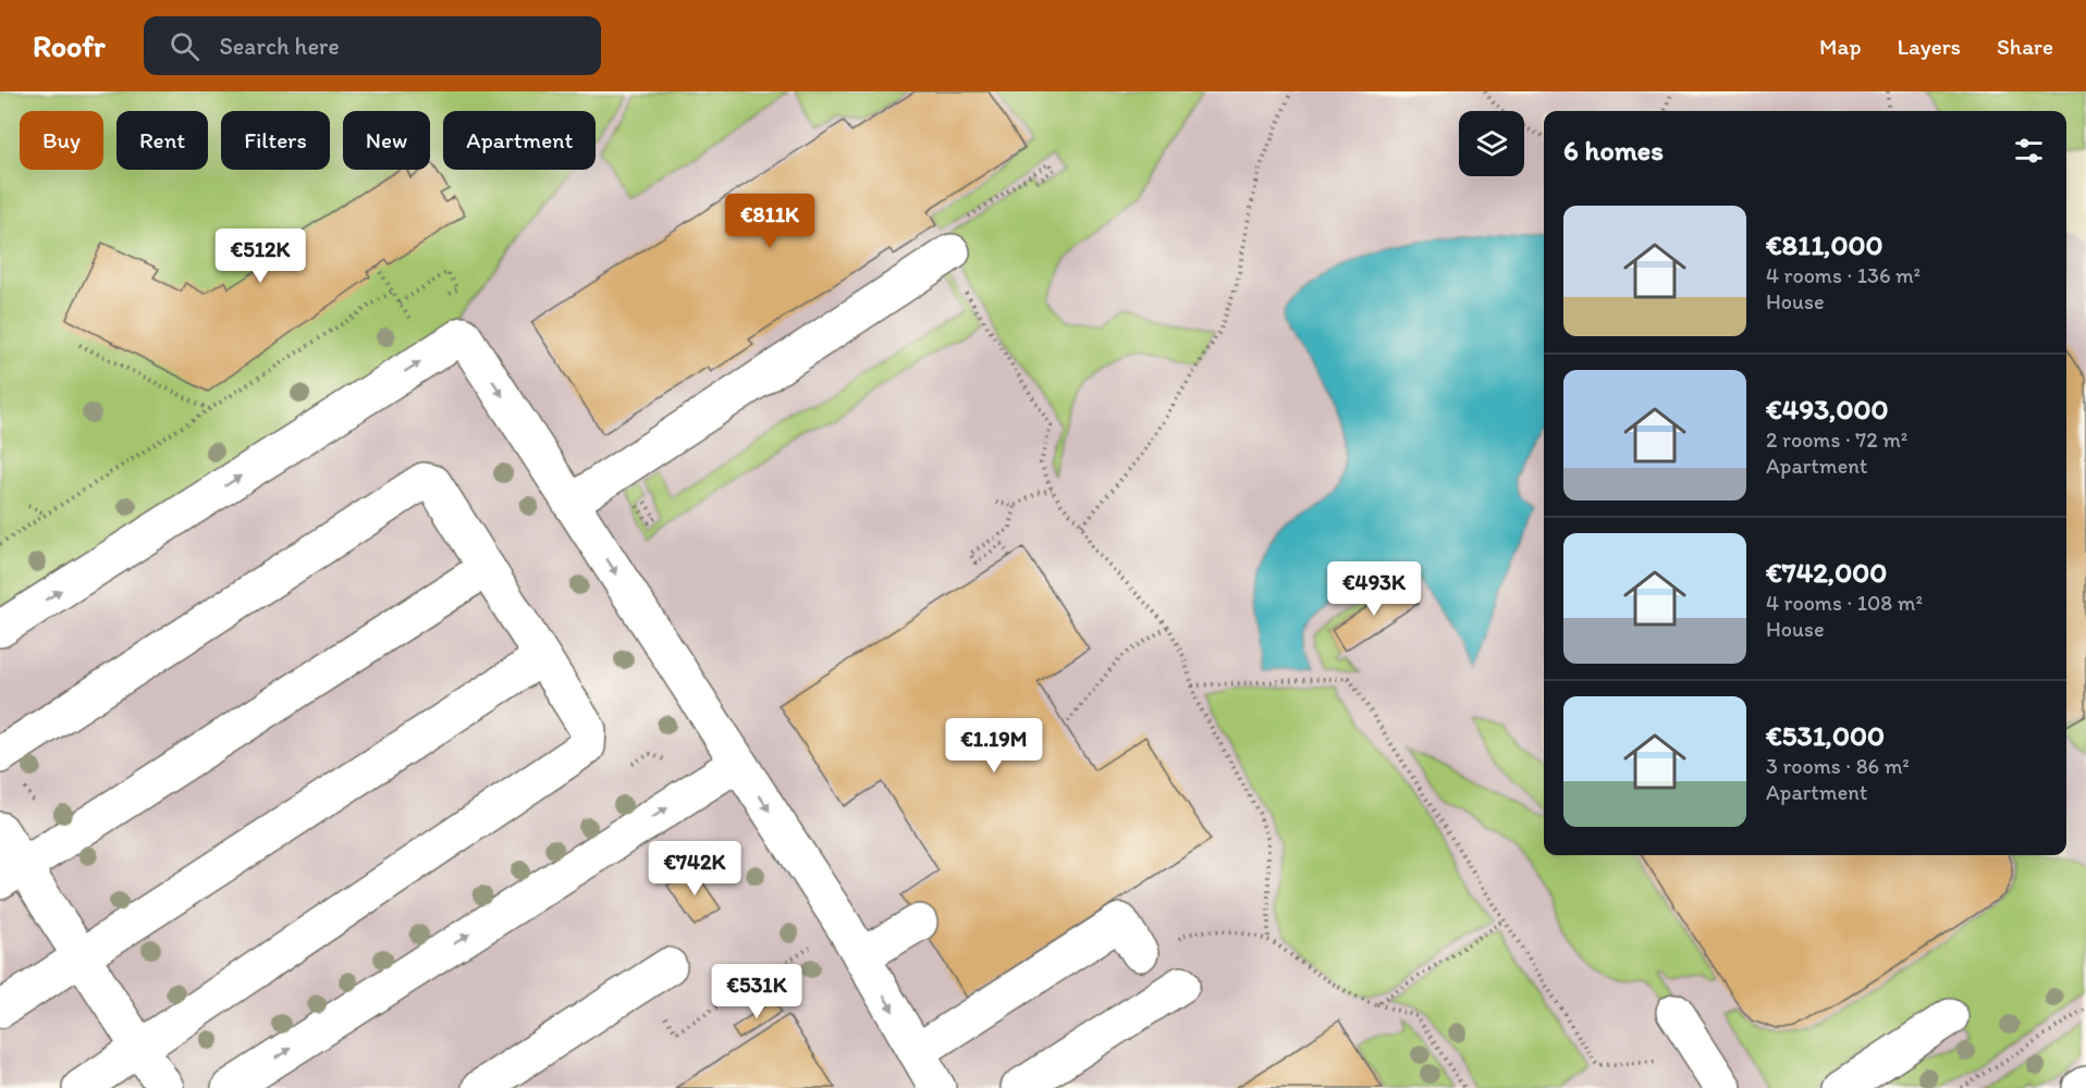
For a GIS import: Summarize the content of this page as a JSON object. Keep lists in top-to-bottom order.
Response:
{
  "page": {
    "header": "Roofr",
    "search": "Search here",
    "nav": ["Map", "Layers", "Share"],
    "chip": [
      "Buy",
      "Rent",
      "Filters",
      "New",
      "Apartment"
    ],
    "heading": "6 homes",
    "list": [
      {
        "name": "€811,000",
        "note": "4 rooms · 136 m² · House"
      },
      {
        "name": "€493,000",
        "note": "2 rooms · 72 m² · Apartment"
      },
      {
        "name": "€742,000",
        "note": "4 rooms · 108 m² · House"
      },
      {
        "name": "€531,000",
        "note": "3 rooms · 86 m² · Apartment"
      }
    ],
    "price": [
      "€811K",
      "€512K",
      "€493K",
      "€1.19M",
      "€742K",
      "€531K"
    ]
  }
}
